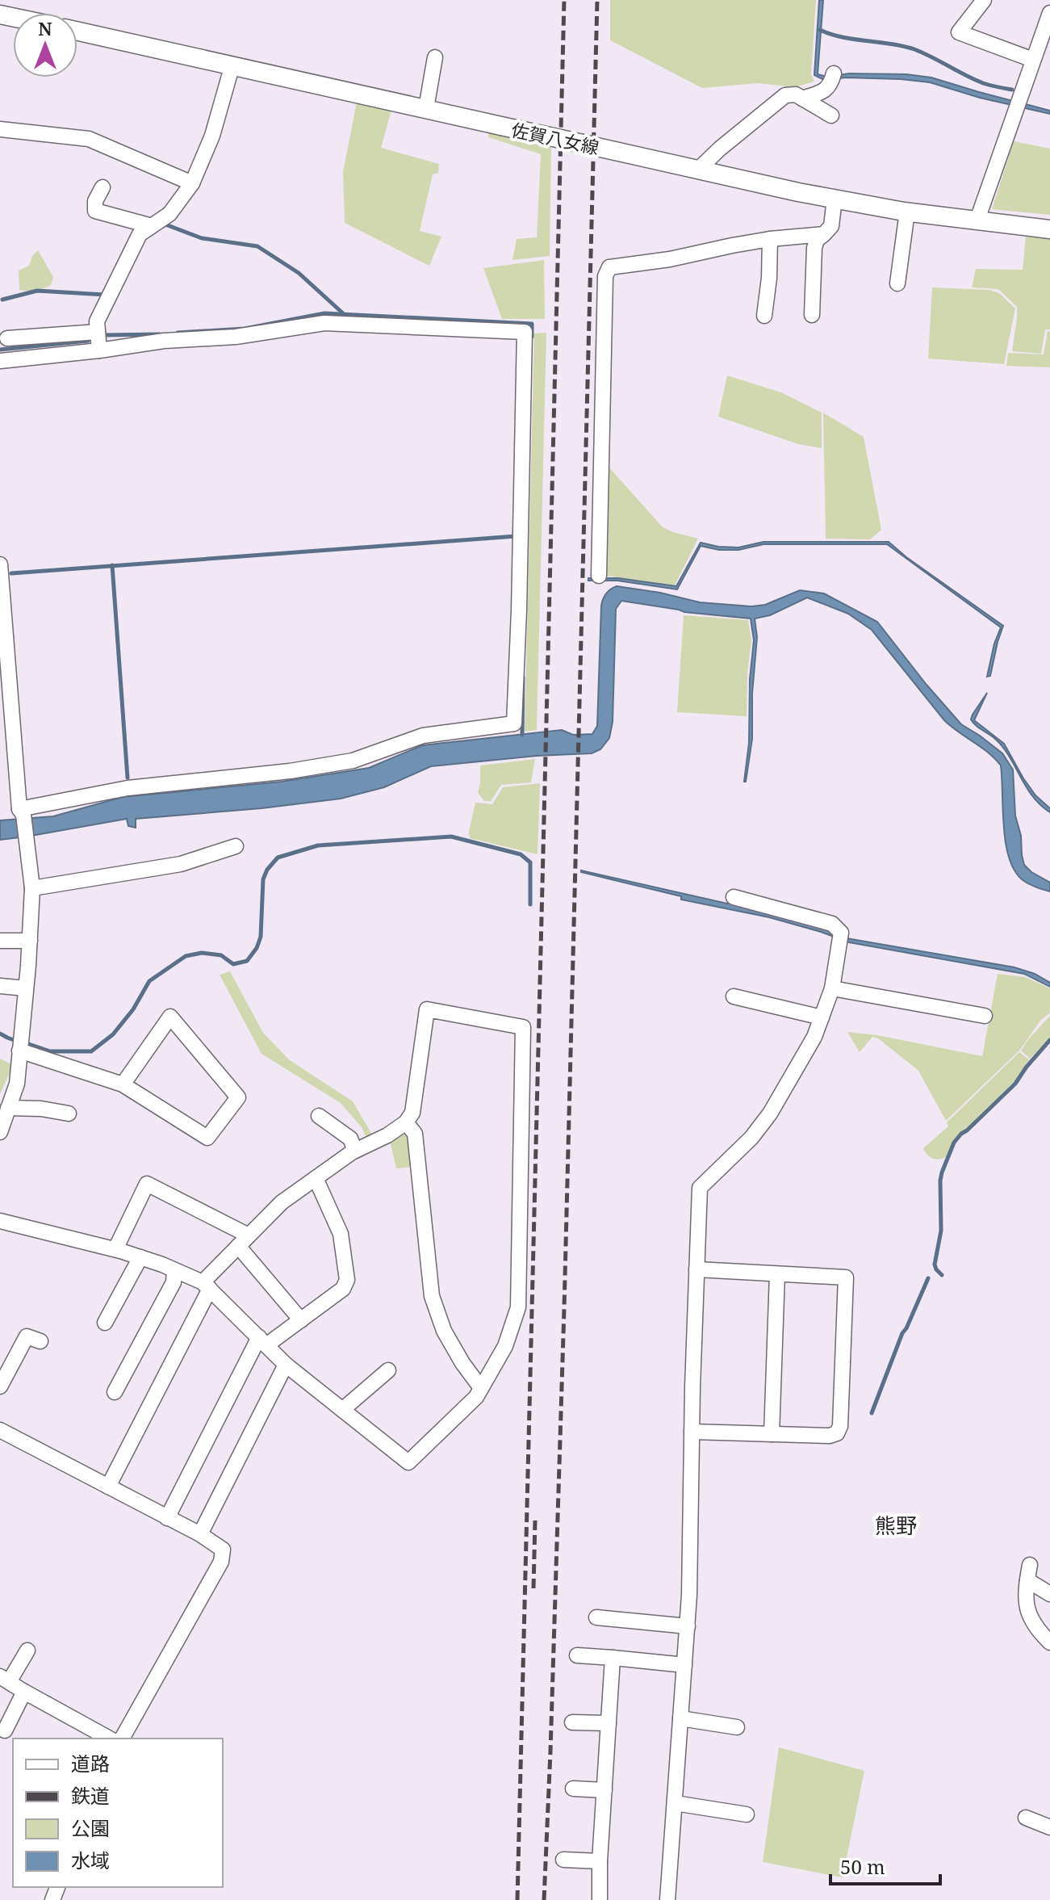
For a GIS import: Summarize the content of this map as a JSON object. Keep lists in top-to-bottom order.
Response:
{
  "streets": {
    "main road": ["佐賀八女線"]
  },
  "districts": ["熊野"],
  "legend": [
    "道路",
    "鉄道",
    "公園",
    "水域"
  ],
  "scale_bar": "50 m",
  "north": "top"
}
